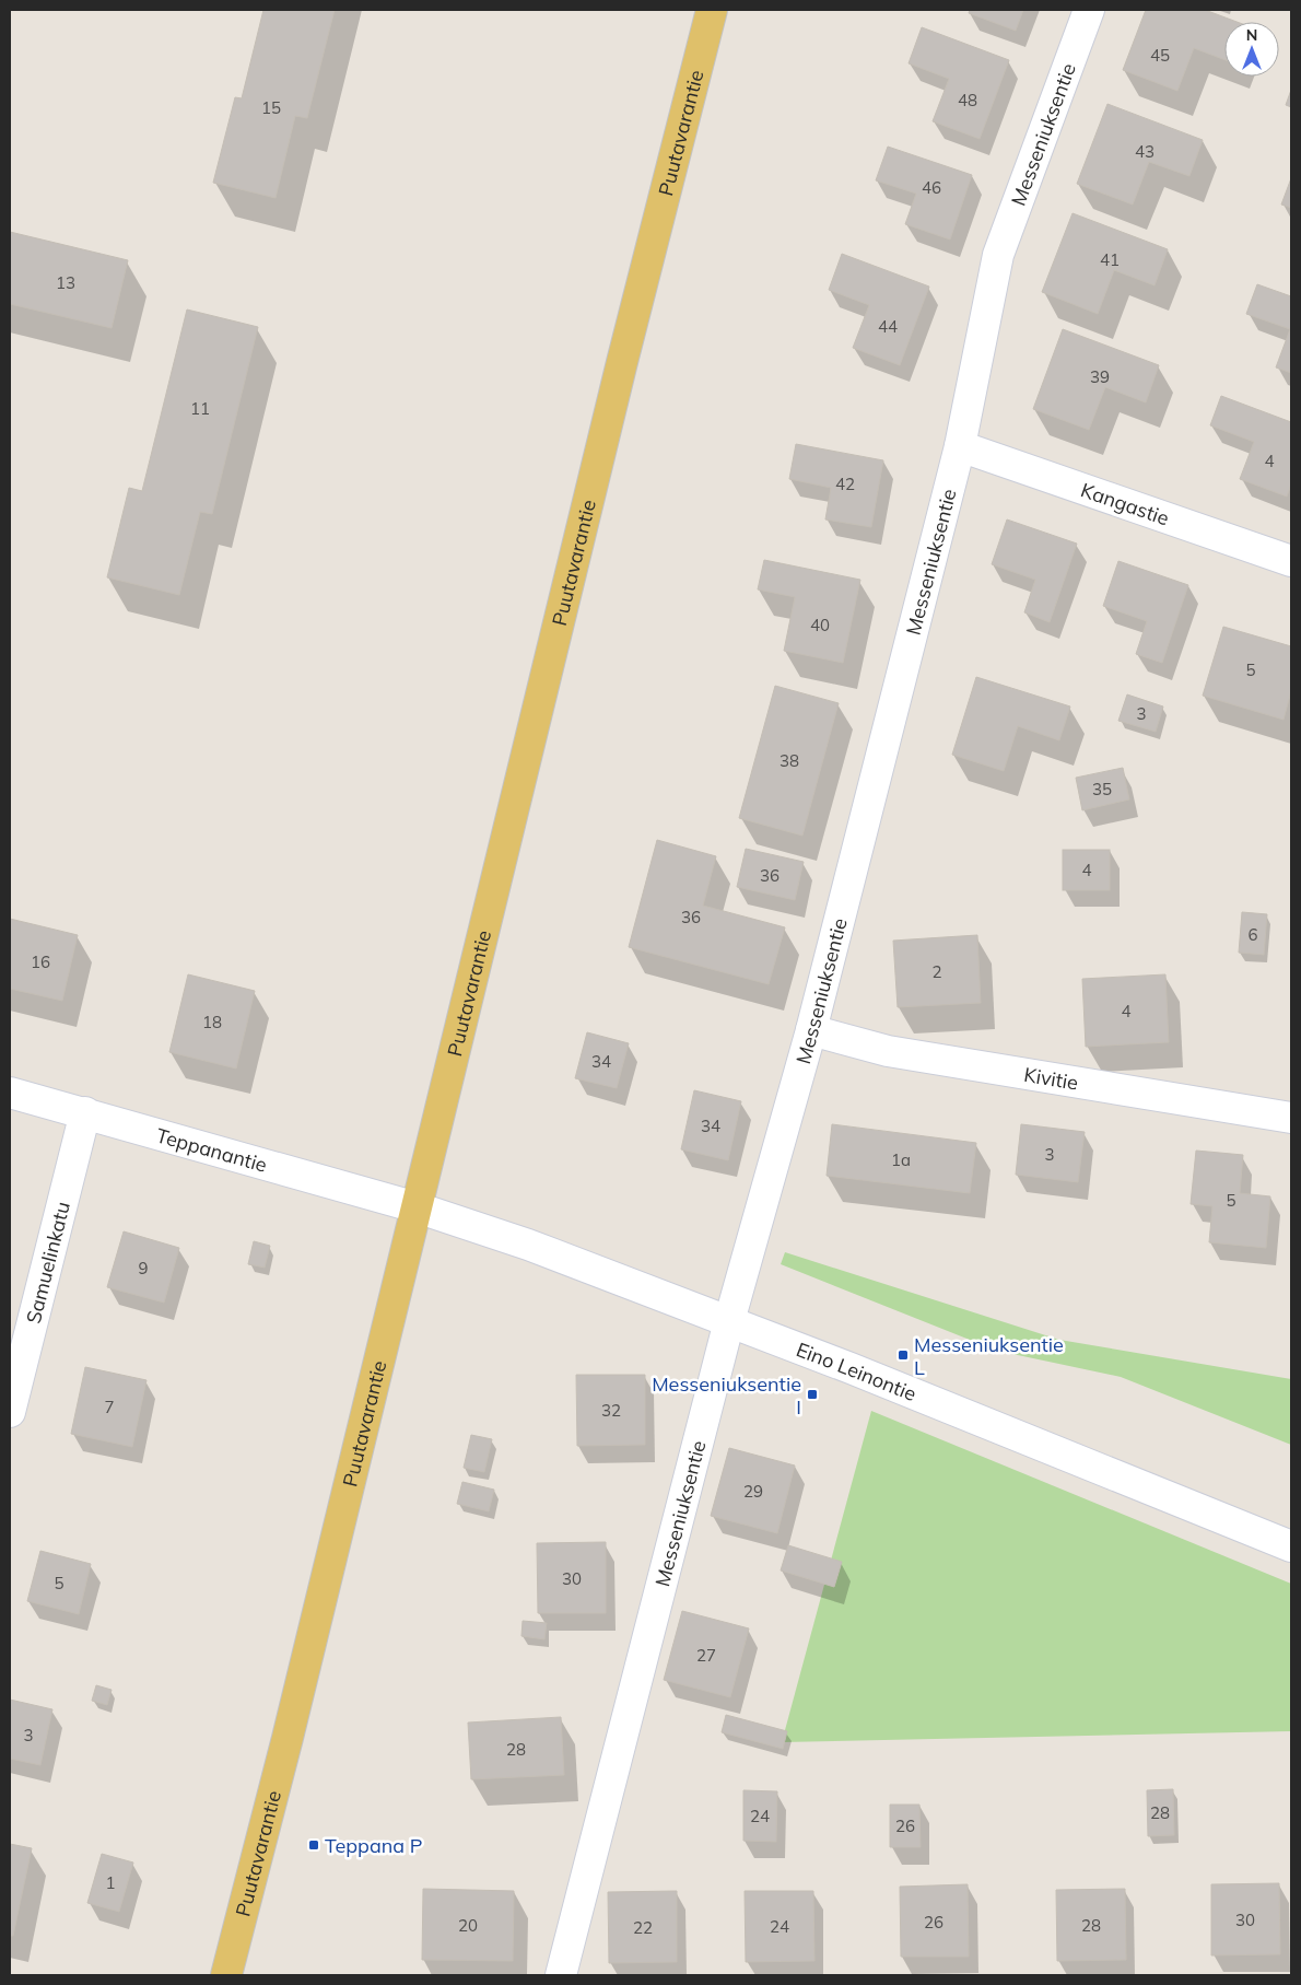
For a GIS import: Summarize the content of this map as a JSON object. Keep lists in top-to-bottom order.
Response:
{
  "streets": {
    "main road": ["Puutavarantie"],
    "street": [
      "Messeniuksentie",
      "Kangastie",
      "Kivitie",
      "Teppanantie",
      "Samuelinkatu",
      "Eino Leinontie"
    ]
  },
  "crossings": [
    ["Puutavarantie", "Teppanantie"],
    ["Puutavarantie", "Eino Leinontie"],
    ["Messeniuksentie", "Kangastie"],
    ["Messeniuksentie", "Kivitie"],
    ["Messeniuksentie", "Eino Leinontie"],
    ["Teppanantie", "Samuelinkatu"],
    ["Teppanantie", "Eino Leinontie"]
  ],
  "places": {
    "transit": ["Messeniuksentie L", "Messeniuksentie I", "Teppana P"]
  },
  "house_numbers": [
    "45",
    "48",
    "15",
    "43",
    "46",
    "41",
    "13",
    "44",
    "39",
    "11",
    "4",
    "42",
    "40",
    "5",
    "3",
    "38",
    "35",
    "4",
    "36",
    "36",
    "6",
    "16",
    "2",
    "4",
    "18",
    "34",
    "34",
    "3",
    "1a",
    "5",
    "9",
    "7",
    "32",
    "29",
    "30",
    "5",
    "27",
    "3",
    "28",
    "28",
    "24",
    "26",
    "1",
    "30",
    "26",
    "20",
    "28",
    "24",
    "22"
  ],
  "north": "top"
}
